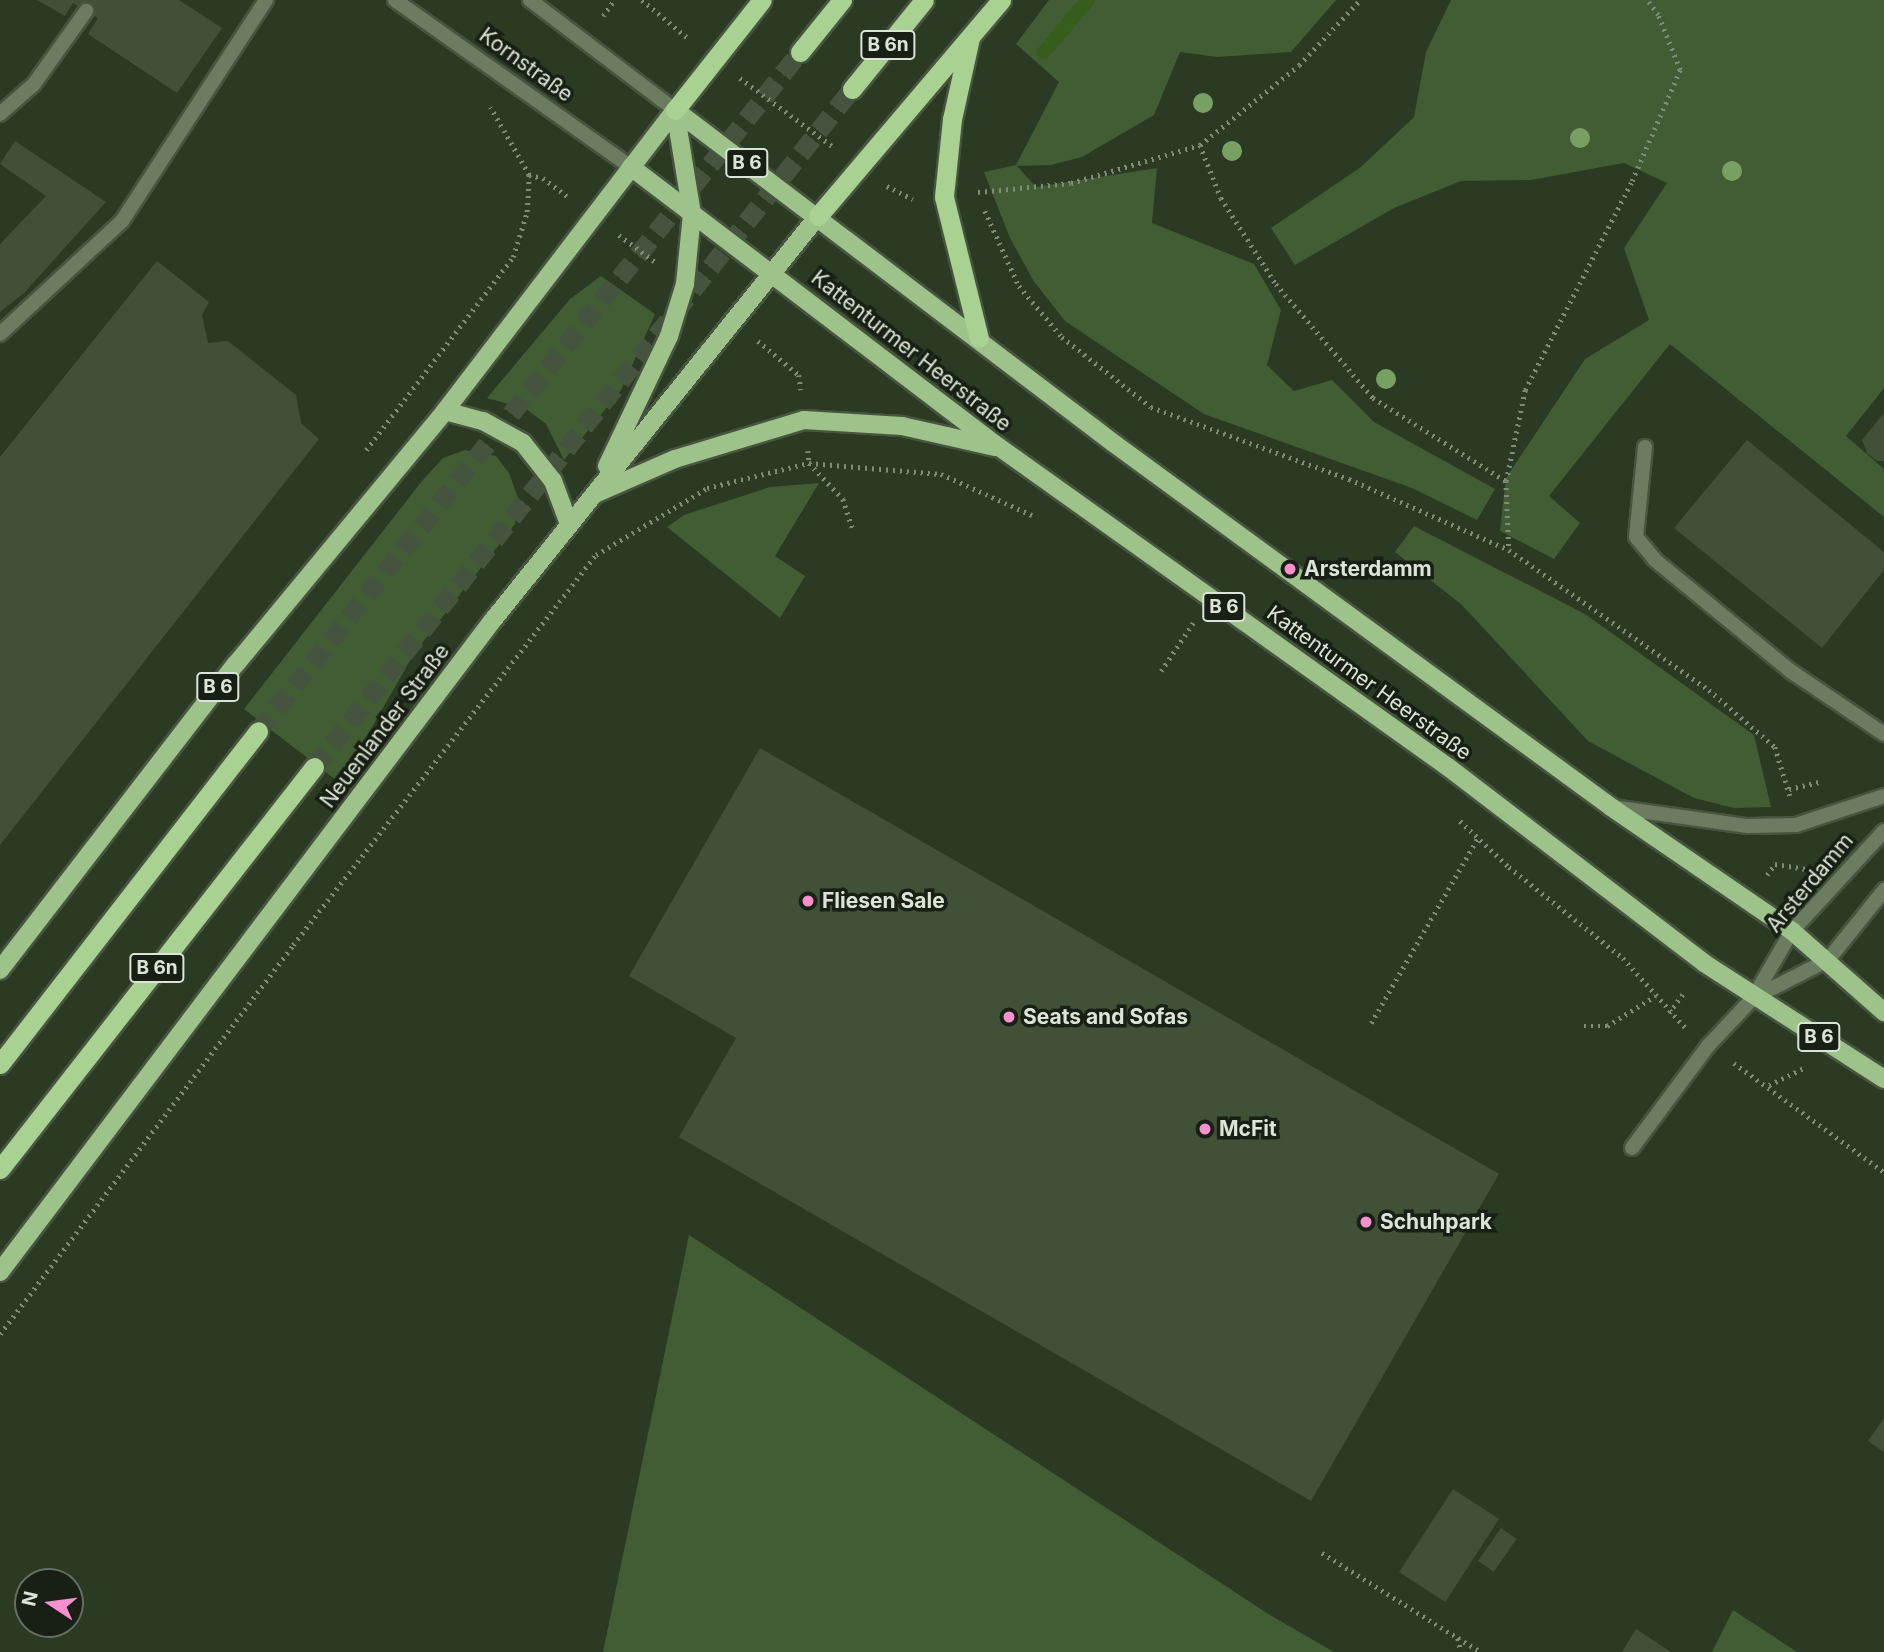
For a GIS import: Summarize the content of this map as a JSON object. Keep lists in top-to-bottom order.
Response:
{
  "streets": {
    "highway": ["B 6n", "Neuenlander Straße"],
    "main road": ["B 6", "Kattenturmer Heerstraße"],
    "street": ["Kornstraße", "Arsterdamm"]
  },
  "crossings": [
    ["Kornstraße", "B 6"],
    ["Kornstraße", "Kattenturmer Heerstraße"],
    ["B 6", "Kattenturmer Heerstraße"],
    ["B 6", "Neuenlander Straße"],
    ["Kattenturmer Heerstraße", "Neuenlander Straße"],
    ["Kattenturmer Heerstraße", "Arsterdamm"]
  ],
  "places": [
    "Arsterdamm",
    "Fliesen Sale",
    "Seats and Sofas",
    "McFit",
    "Schuhpark"
  ],
  "north": "left"
}
